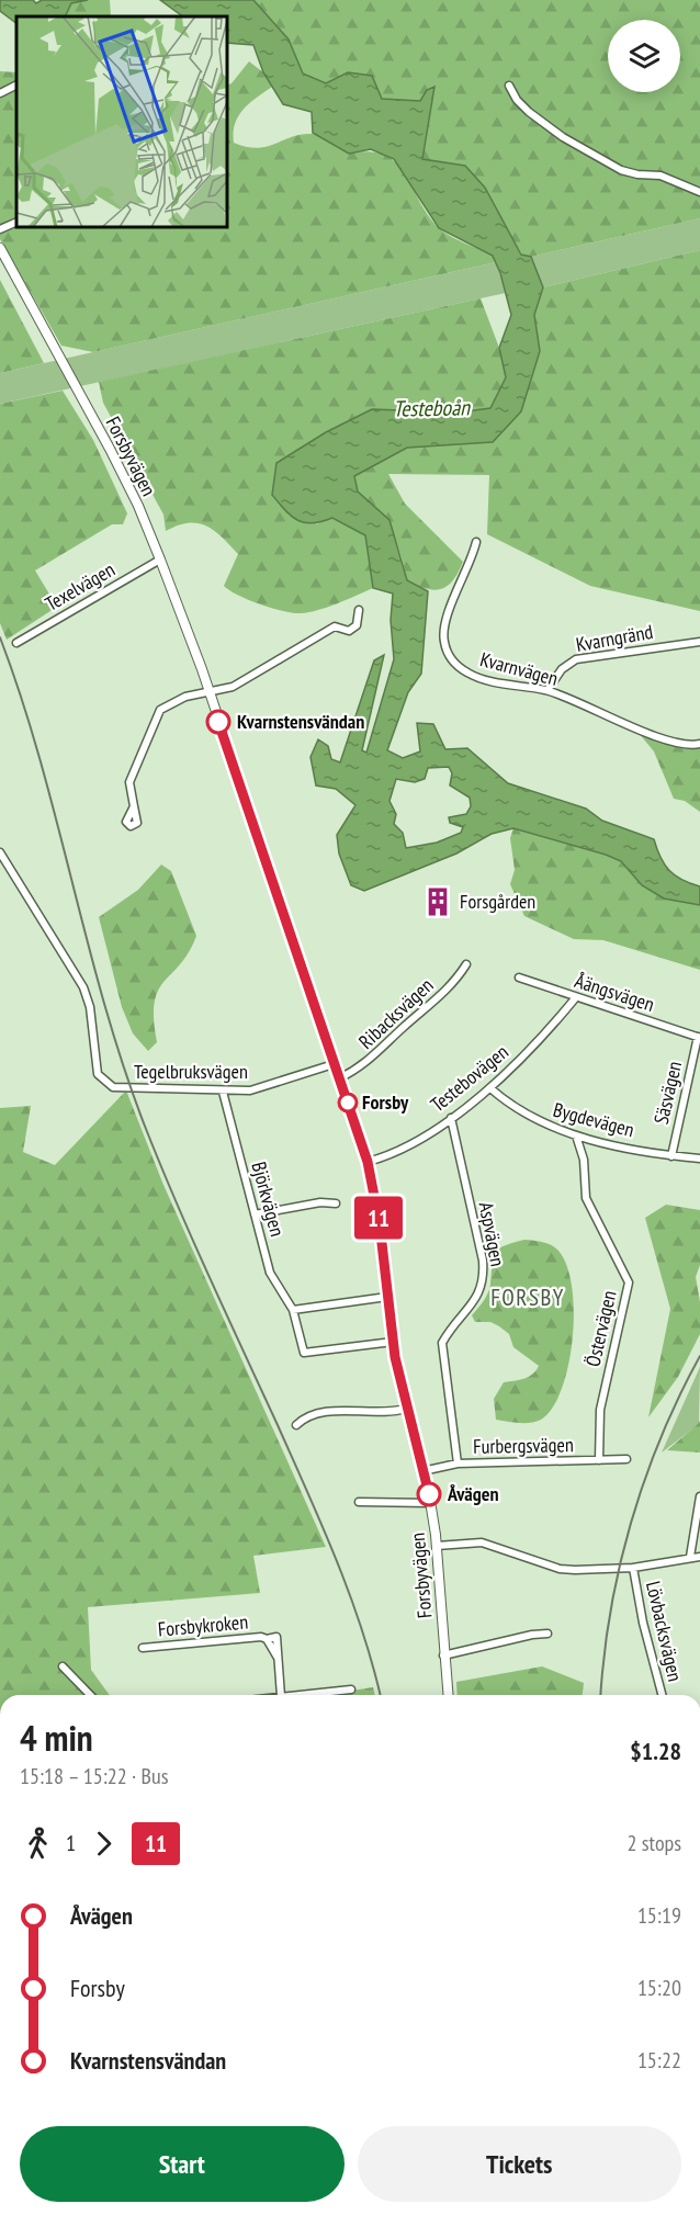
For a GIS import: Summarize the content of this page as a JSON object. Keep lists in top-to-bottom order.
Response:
{
  "streets": {
    "street": [
      "Forsbyvägen",
      "Texelvägen",
      "Kvarngränd",
      "Kvarnvägen",
      "Åängsvägen",
      "Ribacksvägen",
      "Tegelbruksvägen",
      "Testebovägen",
      "Säsvägen",
      "Bygdevägen",
      "Björkvägen",
      "Aspvägen",
      "Östervägen",
      "Furbergsvägen",
      "Forsbykroken",
      "Lövbacksvägen"
    ]
  },
  "crossings": [
    ["Forsbyvägen", "Texelvägen"],
    ["Forsbyvägen", "Ribacksvägen"],
    ["Forsbyvägen", "Tegelbruksvägen"],
    ["Forsbyvägen", "Testebovägen"],
    ["Forsbyvägen", "Björkvägen"],
    ["Forsbyvägen", "Furbergsvägen"],
    ["Kvarngränd", "Kvarnvägen"],
    ["Åängsvägen", "Testebovägen"],
    ["Åängsvägen", "Säsvägen"],
    ["Tegelbruksvägen", "Björkvägen"],
    ["Testebovägen", "Bygdevägen"],
    ["Testebovägen", "Aspvägen"],
    ["Säsvägen", "Bygdevägen"],
    ["Bygdevägen", "Östervägen"],
    ["Aspvägen", "Furbergsvägen"],
    ["Östervägen", "Furbergsvägen"]
  ],
  "districts": ["FORSBY"],
  "water": ["Testeboån"],
  "places": {
    "other": ["Kvarnstensvändan", "Forsby", "Åvägen"],
    "building": ["Forsgården"]
  },
  "lines": ["bus line 11"],
  "page": {
    "on_map": "11",
    "heading": ["4 min", "15:18 – 15:22 · Bus", "$1.28"],
    "legs": ["1", "11", "2 stops"],
    "list": [
      {
        "name": "Åvägen",
        "value": "15:19"
      },
      {
        "name": "Forsby",
        "value": "15:20"
      },
      {
        "name": "Kvarnstensvändan",
        "value": "15:22"
      }
    ],
    "buttons": ["Start", "Tickets"]
  }
}
